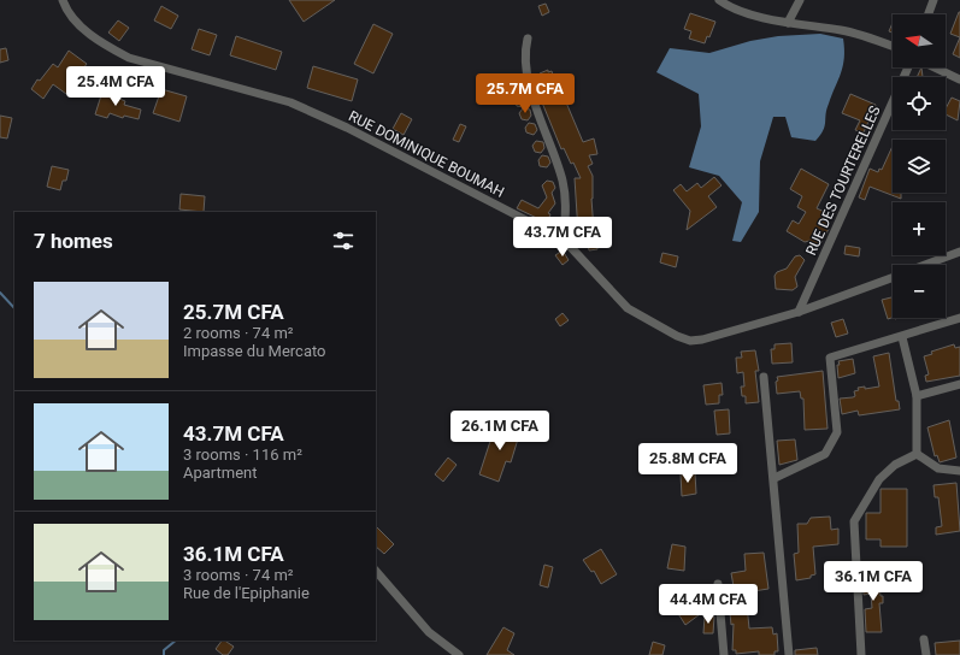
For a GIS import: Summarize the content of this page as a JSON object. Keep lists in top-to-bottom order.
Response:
{
  "streets": {
    "street": ["RUE DOMINIQUE BOUMAH", "RUE DES TOURTERELLES"]
  },
  "crossings": [
    ["RUE DOMINIQUE BOUMAH", "RUE DES TOURTERELLES"]
  ],
  "north": "left",
  "page": {
    "map_buttons": ["+", "−"],
    "price": [
      "25.4M CFA",
      "25.7M CFA",
      "43.7M CFA",
      "26.1M CFA",
      "25.8M CFA",
      "36.1M CFA",
      "44.4M CFA"
    ],
    "heading": "7 homes",
    "list": [
      {
        "name": "25.7M CFA",
        "note": "2 rooms · 74 m² · Impasse du Mercato"
      },
      {
        "name": "43.7M CFA",
        "note": "3 rooms · 116 m² · Apartment"
      },
      {
        "name": "36.1M CFA",
        "note": "3 rooms · 74 m² · Rue de l'Epiphanie"
      }
    ]
  }
}
